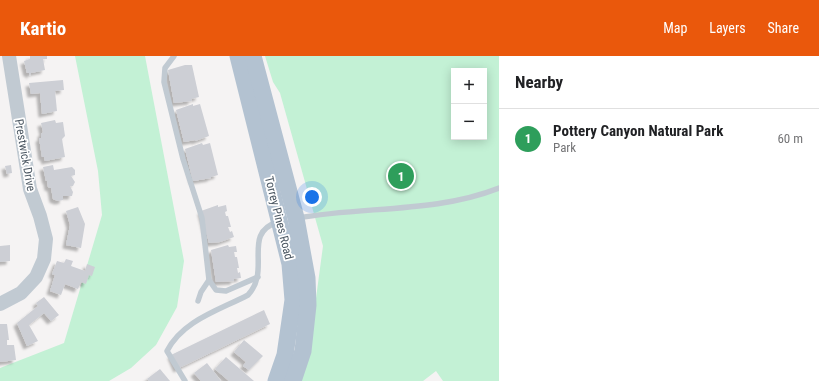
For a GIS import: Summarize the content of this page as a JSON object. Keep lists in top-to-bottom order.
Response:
{
  "streets": {
    "main road": ["Torrey Pines Road"],
    "street": ["Prestwick Drive"]
  },
  "page": {
    "header": "Kartio",
    "nav": ["Map", "Layers", "Share"],
    "heading": "Nearby",
    "map_buttons": ["+", "−"],
    "list": [
      {
        "mark": "1",
        "name": "Pottery Canyon Natural Park",
        "note": "Park",
        "value": "60 m"
      }
    ],
    "pins": "1"
  }
}
